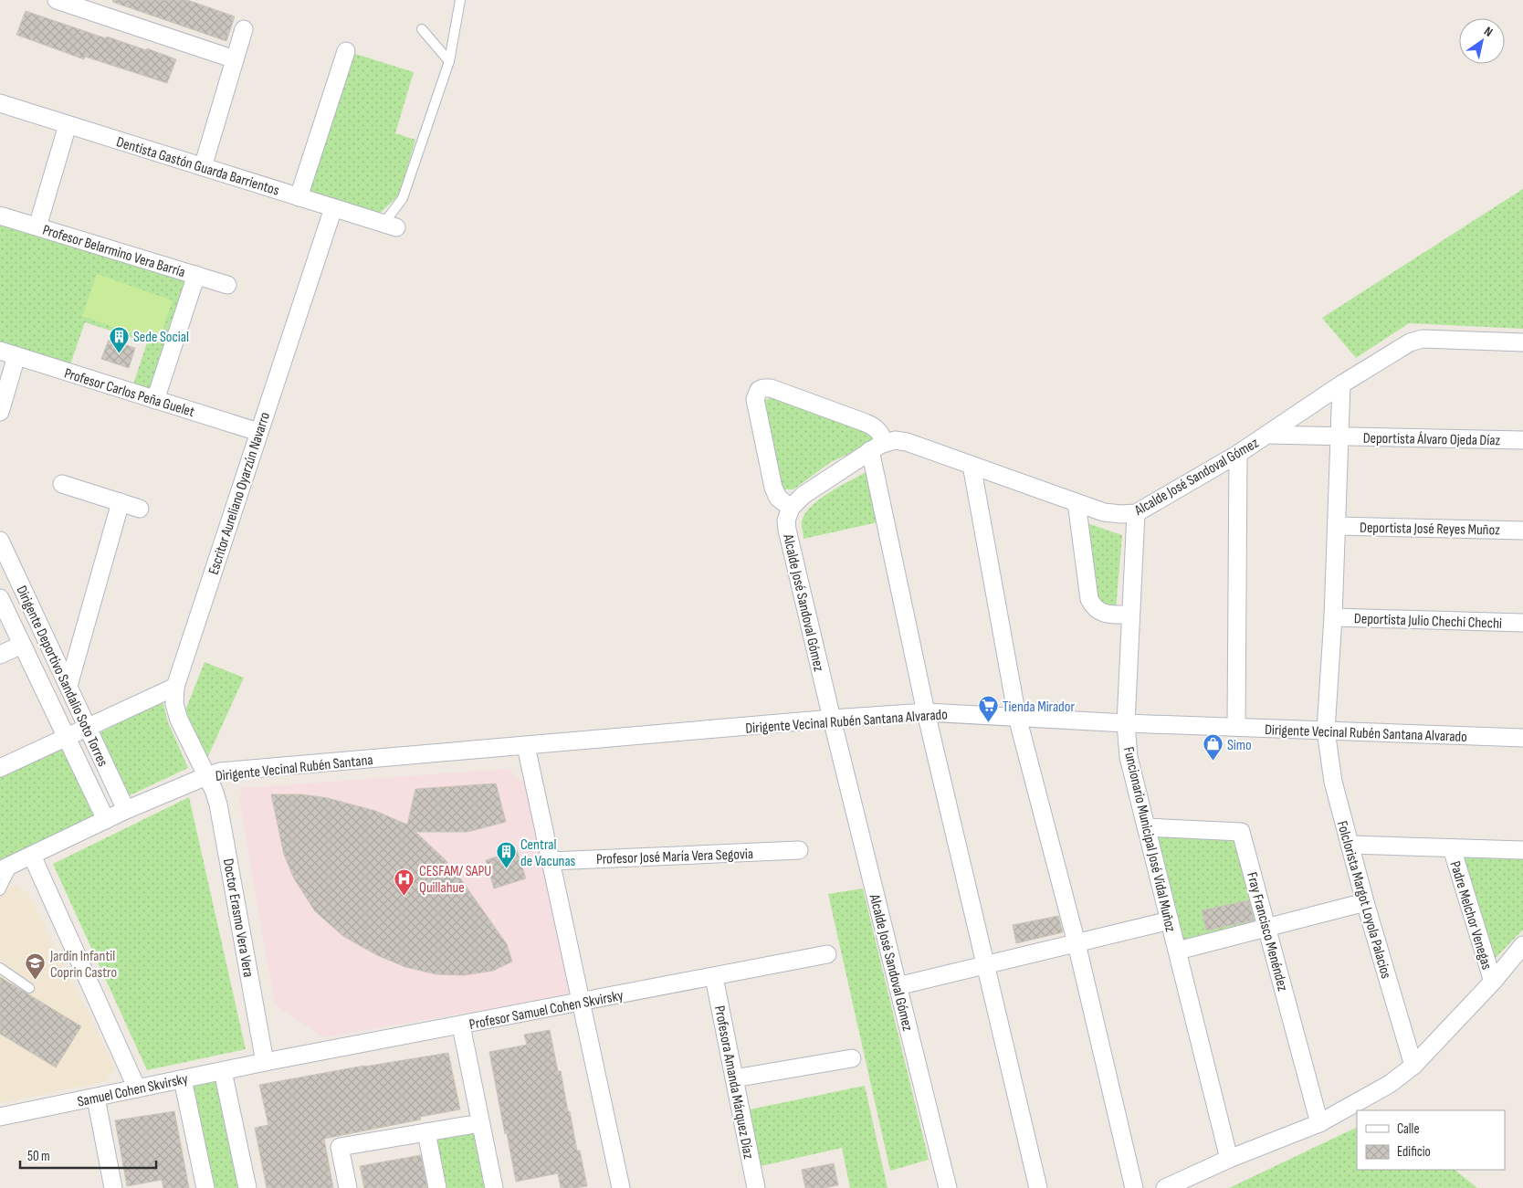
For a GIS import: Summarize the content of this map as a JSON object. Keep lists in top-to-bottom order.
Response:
{
  "streets": {
    "street": [
      "Dentista Gastón Guarda Barrientos",
      "Profesor Belarmino Vera Barría",
      "Profesor Carlos Peña Guelet",
      "Deportista Álvaro Ojeda Díaz",
      "Alcalde José Sandoval Gómez",
      "Escritor Aureliano Oyarzún Navarro",
      "Deportista José Reyes Muñoz",
      "Deportista Julio Chechi Chechi",
      "Dirigente Deportivo Sandalio Soto Torres",
      "Dirigente Vecinal Rubén Santana Alvarado",
      "Dirigente Vecinal Rubén Santana",
      "Funcionario Municipal José Vidal Muñoz",
      "Profesor José María Vera Segovia",
      "Folclorista Margot Loyola Palacios",
      "Padre Melchor Venegas",
      "Doctor Erasmo Vera Vera",
      "Fray Francisco Menéndez",
      "Profesor Samuel Cohen Skvirsky",
      "Profesora Amanda Márquez Díaz",
      "Samuel Cohen Skvirsky"
    ]
  },
  "crossings": [
    ["Dentista Gastón Guarda Barrientos", "Escritor Aureliano Oyarzún Navarro"],
    ["Profesor Carlos Peña Guelet", "Escritor Aureliano Oyarzún Navarro"],
    ["Deportista Álvaro Ojeda Díaz", "Alcalde José Sandoval Gómez"],
    ["Deportista Álvaro Ojeda Díaz", "Folclorista Margot Loyola Palacios"],
    ["Alcalde José Sandoval Gómez", "Dirigente Vecinal Rubén Santana Alvarado"],
    ["Alcalde José Sandoval Gómez", "Funcionario Municipal José Vidal Muñoz"],
    ["Alcalde José Sandoval Gómez", "Folclorista Margot Loyola Palacios"],
    ["Escritor Aureliano Oyarzún Navarro", "Dirigente Vecinal Rubén Santana"],
    ["Escritor Aureliano Oyarzún Navarro", "Doctor Erasmo Vera Vera"],
    ["Deportista José Reyes Muñoz", "Folclorista Margot Loyola Palacios"],
    ["Deportista Julio Chechi Chechi", "Folclorista Margot Loyola Palacios"],
    ["Dirigente Deportivo Sandalio Soto Torres", "Dirigente Vecinal Rubén Santana"],
    ["Dirigente Vecinal Rubén Santana Alvarado", "Dirigente Vecinal Rubén Santana"],
    ["Dirigente Vecinal Rubén Santana Alvarado", "Funcionario Municipal José Vidal Muñoz"],
    ["Dirigente Vecinal Rubén Santana Alvarado", "Folclorista Margot Loyola Palacios"],
    ["Dirigente Vecinal Rubén Santana", "Doctor Erasmo Vera Vera"],
    ["Funcionario Municipal José Vidal Muñoz", "Fray Francisco Menéndez"],
    ["Doctor Erasmo Vera Vera", "Profesor Samuel Cohen Skvirsky"],
    ["Doctor Erasmo Vera Vera", "Samuel Cohen Skvirsky"],
    ["Profesor Samuel Cohen Skvirsky", "Profesora Amanda Márquez Díaz"],
    ["Profesor Samuel Cohen Skvirsky", "Samuel Cohen Skvirsky"]
  ],
  "places": {
    "building": ["Sede Social", "Central de Vacunas"],
    "supermarket": ["Tienda Mirador"],
    "shop": ["Simo"],
    "hospital": ["CESFAM/ SAPU Quillahue"],
    "school or university": ["Jardín Infantil Coprin Castro"]
  },
  "legend": ["Calle", "Edificio"],
  "scale_bar": "50 m",
  "north": "top right"
}
